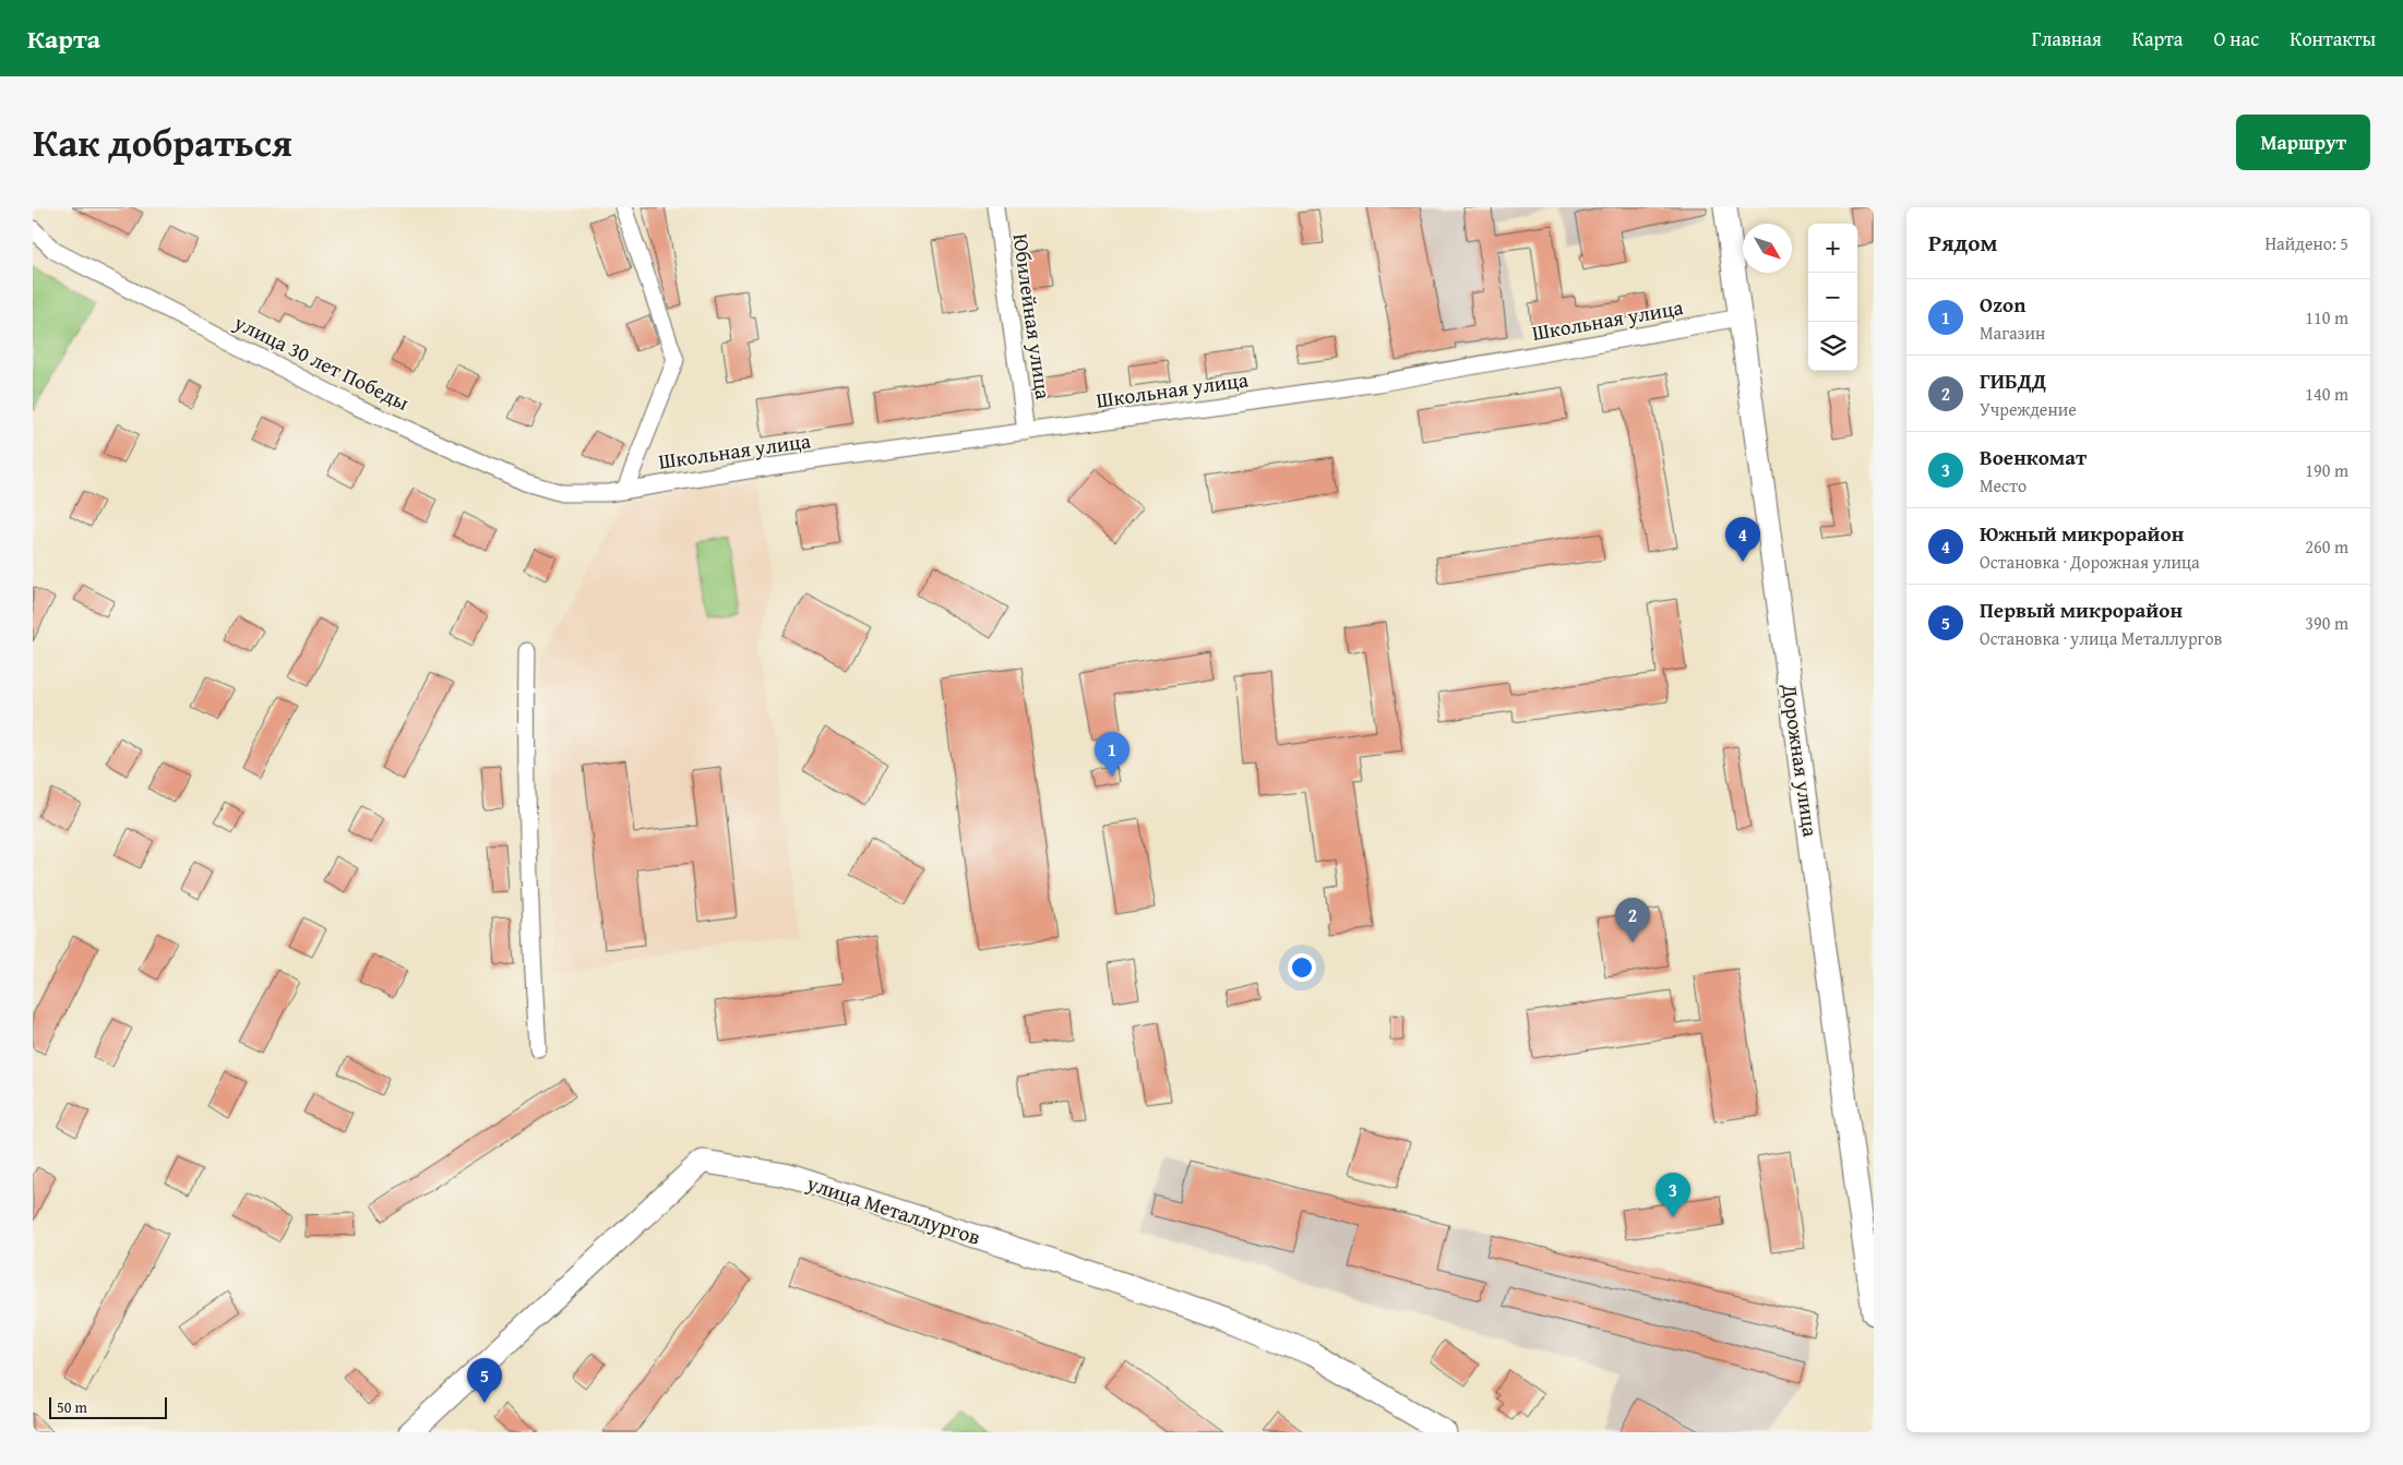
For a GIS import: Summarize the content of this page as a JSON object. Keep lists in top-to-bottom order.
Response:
{
  "streets": {
    "street": [
      "Юбилейная улица",
      "Школьная улица",
      "улица 30 лет Победы",
      "Дорожная улица",
      "улица Металлургов"
    ]
  },
  "crossings": [
    ["Юбилейная улица", "Школьная улица"],
    ["Школьная улица", "улица 30 лет Победы"],
    ["Школьная улица", "Дорожная улица"]
  ],
  "scale_bar": "50 m",
  "north": "bottom right",
  "page": {
    "header": "Карта",
    "nav": [
      "Главная",
      "Карта",
      "О нас",
      "Контакты"
    ],
    "title": "Как добраться",
    "buttons": "Маршрут",
    "heading": ["Рядом", "Найдено: 5"],
    "map_buttons": ["+", "−"],
    "list": [
      {
        "mark": "1",
        "name": "Ozon",
        "note": "Магазин",
        "value": "110 m"
      },
      {
        "mark": "2",
        "name": "ГИБДД",
        "note": "Учреждение",
        "value": "140 m"
      },
      {
        "mark": "3",
        "name": "Военкомат",
        "note": "Место",
        "value": "190 m"
      },
      {
        "mark": "4",
        "name": "Южный микрорайон",
        "note": "Остановка · Дорожная улица",
        "value": "260 m"
      },
      {
        "mark": "5",
        "name": "Первый микрорайон",
        "note": "Остановка · улица Металлургов",
        "value": "390 m"
      }
    ],
    "pins": [
      "4",
      "1",
      "2",
      "3",
      "5"
    ],
    "scale": "50 m"
  }
}
